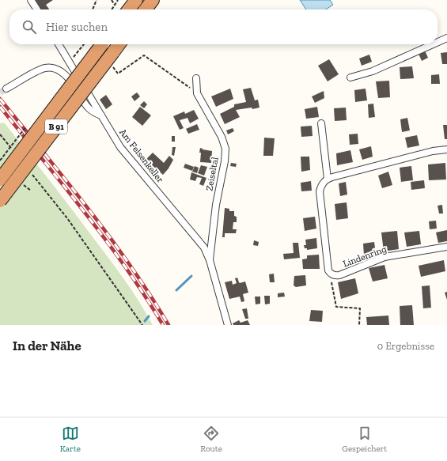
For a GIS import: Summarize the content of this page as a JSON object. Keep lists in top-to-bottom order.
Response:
{
  "streets": {
    "highway": ["B 91"],
    "street": ["Am Felsenkeller", "Zeiseltal", "Lindenring"]
  },
  "crossings": [
    ["Am Felsenkeller", "Zeiseltal"]
  ],
  "page": {
    "search": "Hier suchen",
    "heading": ["In der Nähe", "0 Ergebnisse"],
    "nav": ["Karte", "Route", "Gespeichert"]
  }
}
